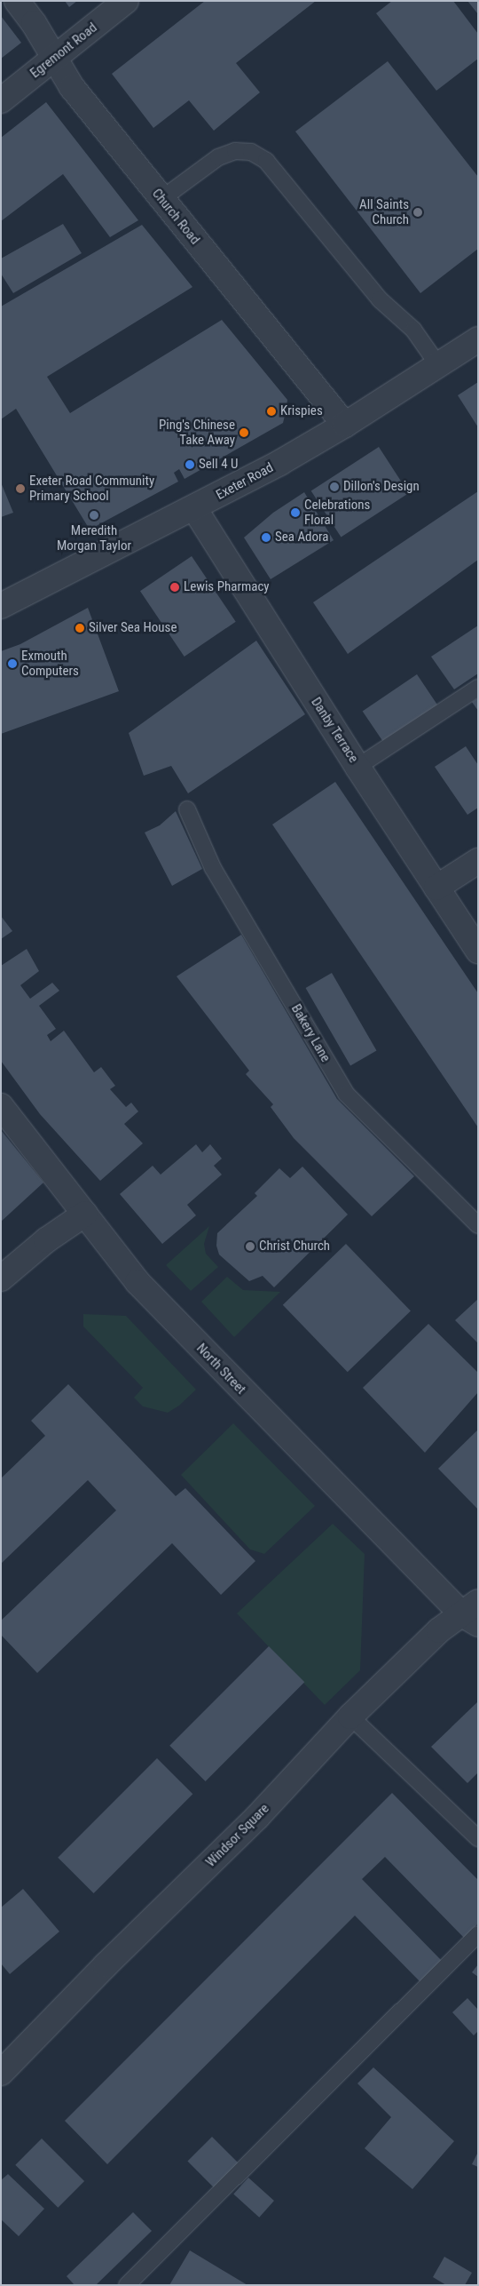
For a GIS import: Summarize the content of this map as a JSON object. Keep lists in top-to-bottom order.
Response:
{
  "streets": {
    "street": [
      "Egremont Road",
      "Church Road",
      "Exeter Road",
      "Danby Terrace",
      "North Street",
      "Windsor Square"
    ],
    "lane": ["Bakery Lane"]
  },
  "crossings": [
    ["Egremont Road", "Church Road"],
    ["Church Road", "Exeter Road"],
    ["Exeter Road", "Danby Terrace"],
    ["North Street", "Windsor Square"]
  ],
  "places": [
    "All Saints Church",
    "Krispies",
    "Ping's Chinese Take Away",
    "Sell 4 U",
    "Dillon's Design",
    "Exeter Road Community Primary School",
    "Celebrations Floral",
    "Meredith Morgan Taylor",
    "Sea Adora",
    "Lewis Pharmacy",
    "Silver Sea House",
    "Exmouth Computers",
    "Christ Church"
  ]
}
